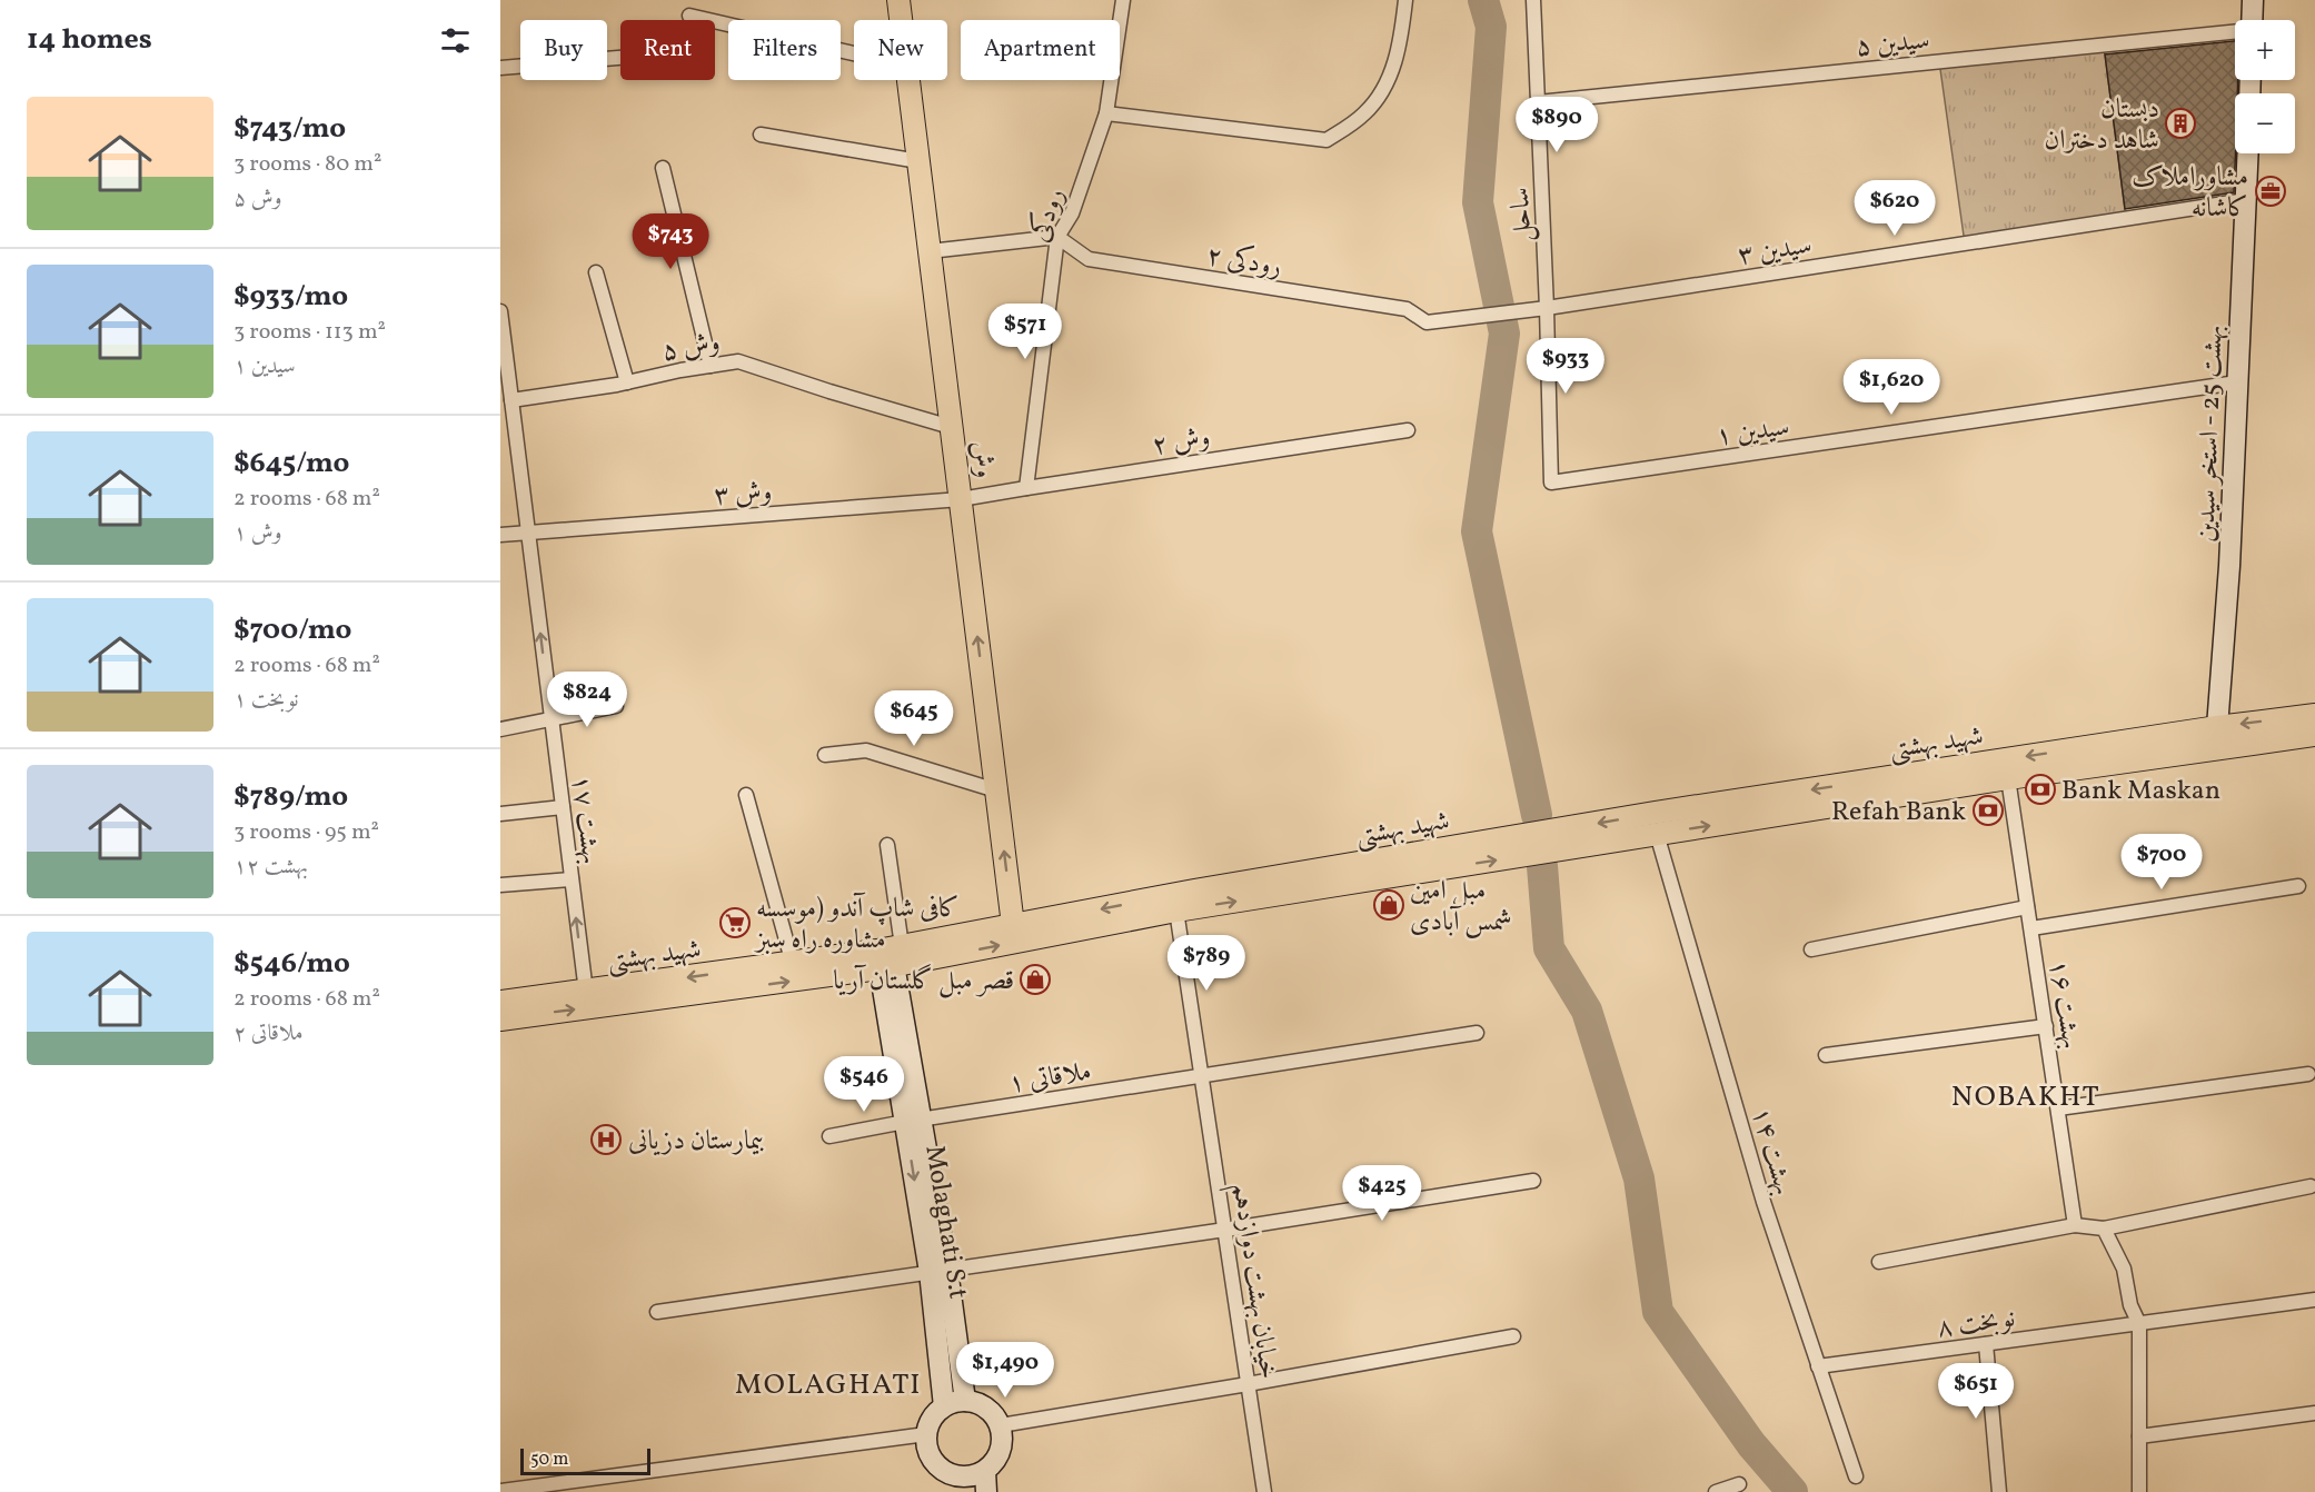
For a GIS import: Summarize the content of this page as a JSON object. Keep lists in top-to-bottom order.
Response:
{
  "streets": {
    "main road": [
      "بهشت 25 - استخر سیدین",
      "وش",
      "شهید بهشتی",
      "Molaghati S.t"
    ],
    "street": [
      "سیدین ۵",
      "رودکی",
      "ساحل",
      "سیدین ۳",
      "رودکی ۲",
      "وش ۵",
      "سیدین ۱",
      "وش ۲",
      "وش ۳",
      "بهشت ۱۷",
      "۱۶ بهشت",
      "ملاقاتی ۱",
      "بهشت ۱۴",
      "خیابان بهشت دوازدهم",
      "۸ نوبخت"
    ]
  },
  "crossings": [
    ["سیدین ۵", "ساحل"],
    ["رودکی", "رودکی ۲"],
    ["رودکی", "وش ۲"],
    ["ساحل", "سیدین ۳"],
    ["ساحل", "سیدین ۱"],
    ["سیدین ۳", "رودکی ۲"],
    ["سیدین ۳", "بهشت 25 - استخر سیدین"],
    ["وش ۵", "وش"],
    ["وش ۵", "بهشت ۱۷"],
    ["سیدین ۱", "بهشت 25 - استخر سیدین"],
    ["بهشت 25 - استخر سیدین", "شهید بهشتی"],
    ["وش ۲", "وش"],
    ["وش ۲", "وش ۳"],
    ["وش", "وش ۳"],
    ["وش", "شهید بهشتی"],
    ["وش ۳", "بهشت ۱۷"],
    ["شهید بهشتی", "بهشت ۱۷"],
    ["شهید بهشتی", "۱۶ بهشت"],
    ["شهید بهشتی", "بهشت ۱۴"],
    ["شهید بهشتی", "Molaghati S.t"],
    ["شهید بهشتی", "خیابان بهشت دوازدهم"],
    ["ملاقاتی ۱", "Molaghati S.t"],
    ["ملاقاتی ۱", "خیابان بهشت دوازدهم"],
    ["بهشت ۱۴", "۸ نوبخت"]
  ],
  "one_way": ["وش", "بهشت ۱۷"],
  "districts": ["NOBAKHT", "MOLAGHATI"],
  "places": {
    "building": ["دبستان شاهد دختران"],
    "office": ["مشاوراملاک کاشانه"],
    "bank": ["Bank Maskan", "Refah Bank"],
    "shop": ["مبل امین شمس آبادی", "قصر مبل گلستان آریا"],
    "supermarket": ["کافی شاپ آندو (موسسه مشاوره راه سبز"],
    "hospital": ["بیمارستان دزیانی"]
  },
  "scale_bar": "50 m",
  "page": {
    "heading": "14 homes",
    "map_buttons": ["+", "−"],
    "chip": [
      "Buy",
      "Rent",
      "Filters",
      "New",
      "Apartment"
    ],
    "list": [
      {
        "name": "$743/mo",
        "note": "3 rooms · 80 m² · وش ۵"
      },
      {
        "name": "$933/mo",
        "note": "3 rooms · 113 m² · سیدین ۱"
      },
      {
        "name": "$645/mo",
        "note": "2 rooms · 68 m² · وش ۱"
      },
      {
        "name": "$700/mo",
        "note": "2 rooms · 68 m² · ۱ نوبخت"
      },
      {
        "name": "$789/mo",
        "note": "3 rooms · 95 m² · ۱۲ بهشت"
      },
      {
        "name": "$546/mo",
        "note": "2 rooms · 68 m² · ۲ ملاقاتی"
      }
    ],
    "price": [
      "$890",
      "$620",
      "$743",
      "$571",
      "$933",
      "$1,620",
      "$824",
      "$645",
      "$700",
      "$789",
      "$546",
      "$425",
      "$1,490",
      "$651"
    ],
    "scale": "50 m"
  }
}
